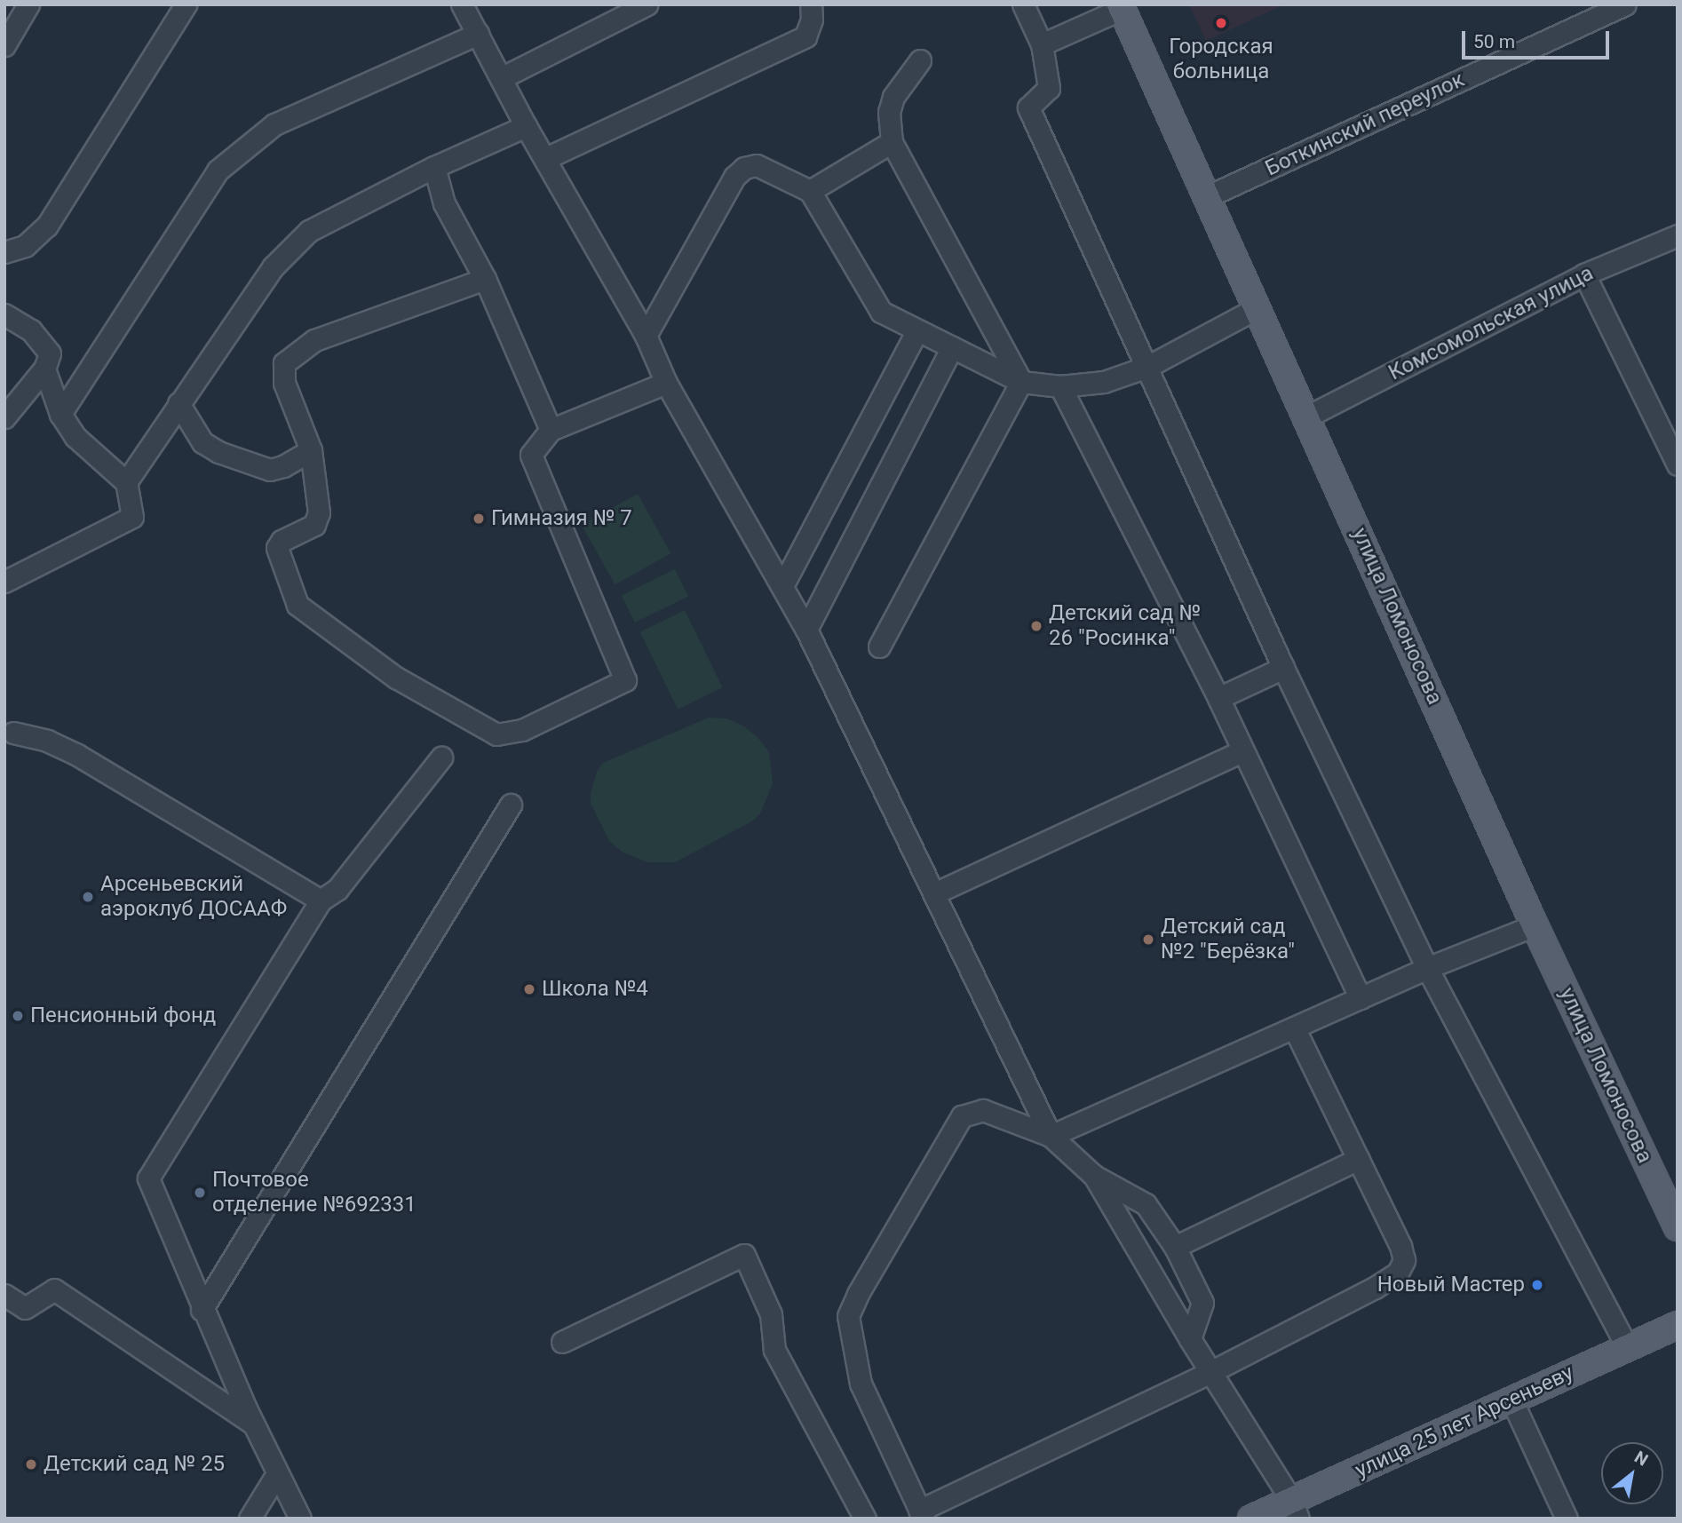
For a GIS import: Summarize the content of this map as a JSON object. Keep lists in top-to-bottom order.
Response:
{
  "streets": {
    "main road": ["улица Ломоносова", "улица 25 лет Арсеньеву"],
    "street": ["Боткинский переулок", "Комсомольская улица"]
  },
  "crossings": [
    ["Боткинский переулок", "улица Ломоносова"],
    ["Комсомольская улица", "улица Ломоносова"]
  ],
  "places": [
    "Городская больница",
    "Гимназия № 7",
    "Детский сад № 26 \"Росинка\"",
    "Арсеньевский аэроклуб ДОСААФ",
    "Детский сад №2 \"Берёзка\"",
    "Школа №4",
    "Пенсионный фонд",
    "Почтовое отделение №692331",
    "Новый Мастер",
    "Детский сад № 25"
  ],
  "scale_bar": "50 m",
  "north": "top right"
}
